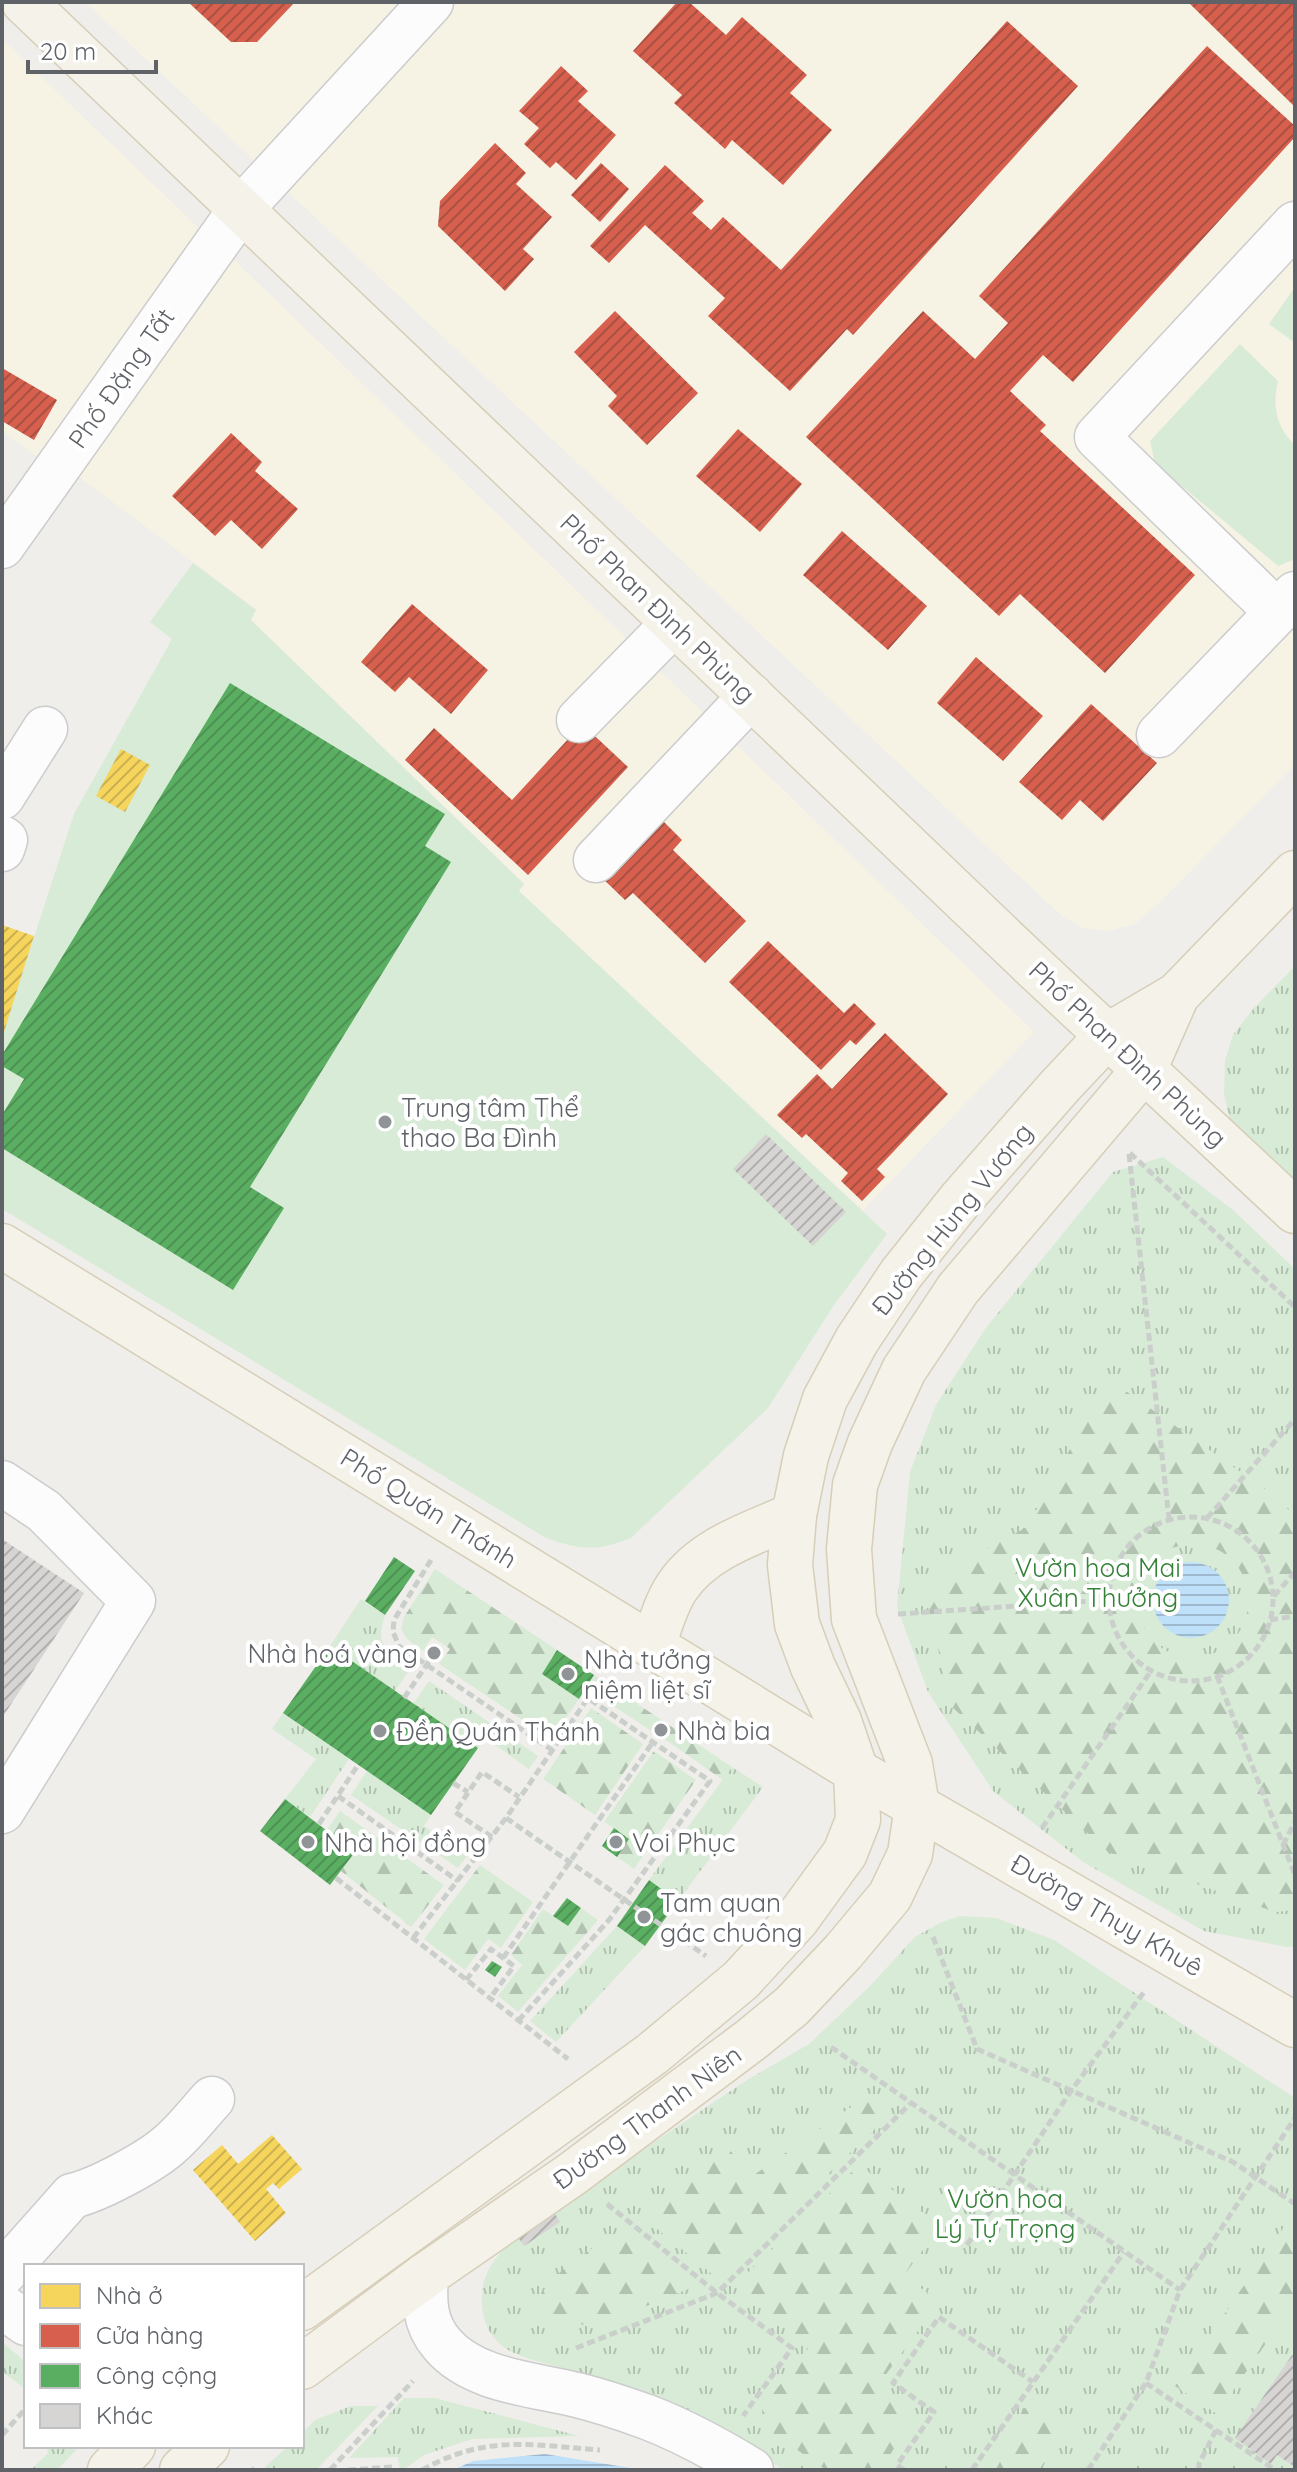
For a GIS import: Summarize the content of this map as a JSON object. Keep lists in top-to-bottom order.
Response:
{
  "streets": {
    "main road": [
      "Phố Phan Đình Phùng",
      "Đường Hùng Vương",
      "Phố Quán Thánh",
      "Đường Thụy Khuê",
      "Đường Thanh Niên"
    ],
    "street": ["Phố Đặng Tất"]
  },
  "crossings": [
    ["Phố Đặng Tất", "Phố Phan Đình Phùng"],
    ["Phố Phan Đình Phùng", "Đường Hùng Vương"],
    ["Đường Hùng Vương", "Phố Quán Thánh"],
    ["Đường Hùng Vương", "Đường Thụy Khuê"],
    ["Đường Hùng Vương", "Đường Thanh Niên"],
    ["Phố Quán Thánh", "Đường Thụy Khuê"],
    ["Phố Quán Thánh", "Đường Thanh Niên"],
    ["Đường Thụy Khuê", "Đường Thanh Niên"]
  ],
  "parks": ["Vườn hoa Mai Xuân Thưởng", "Vườn hoa Lý Tự Trọng"],
  "places": [
    "Trung tâm Thể thao Ba Đình",
    "Nhà hoá vàng",
    "Nhà tưởng niệm liệt sĩ",
    "Nhà bia",
    "Đền Quán Thánh",
    "Nhà hội đồng",
    "Voi Phục",
    "Tam quan gác chuông"
  ],
  "legend": [
    "Nhà ở",
    "Cửa hàng",
    "Công cộng",
    "Khác"
  ],
  "scale_bar": "20 m"
}
